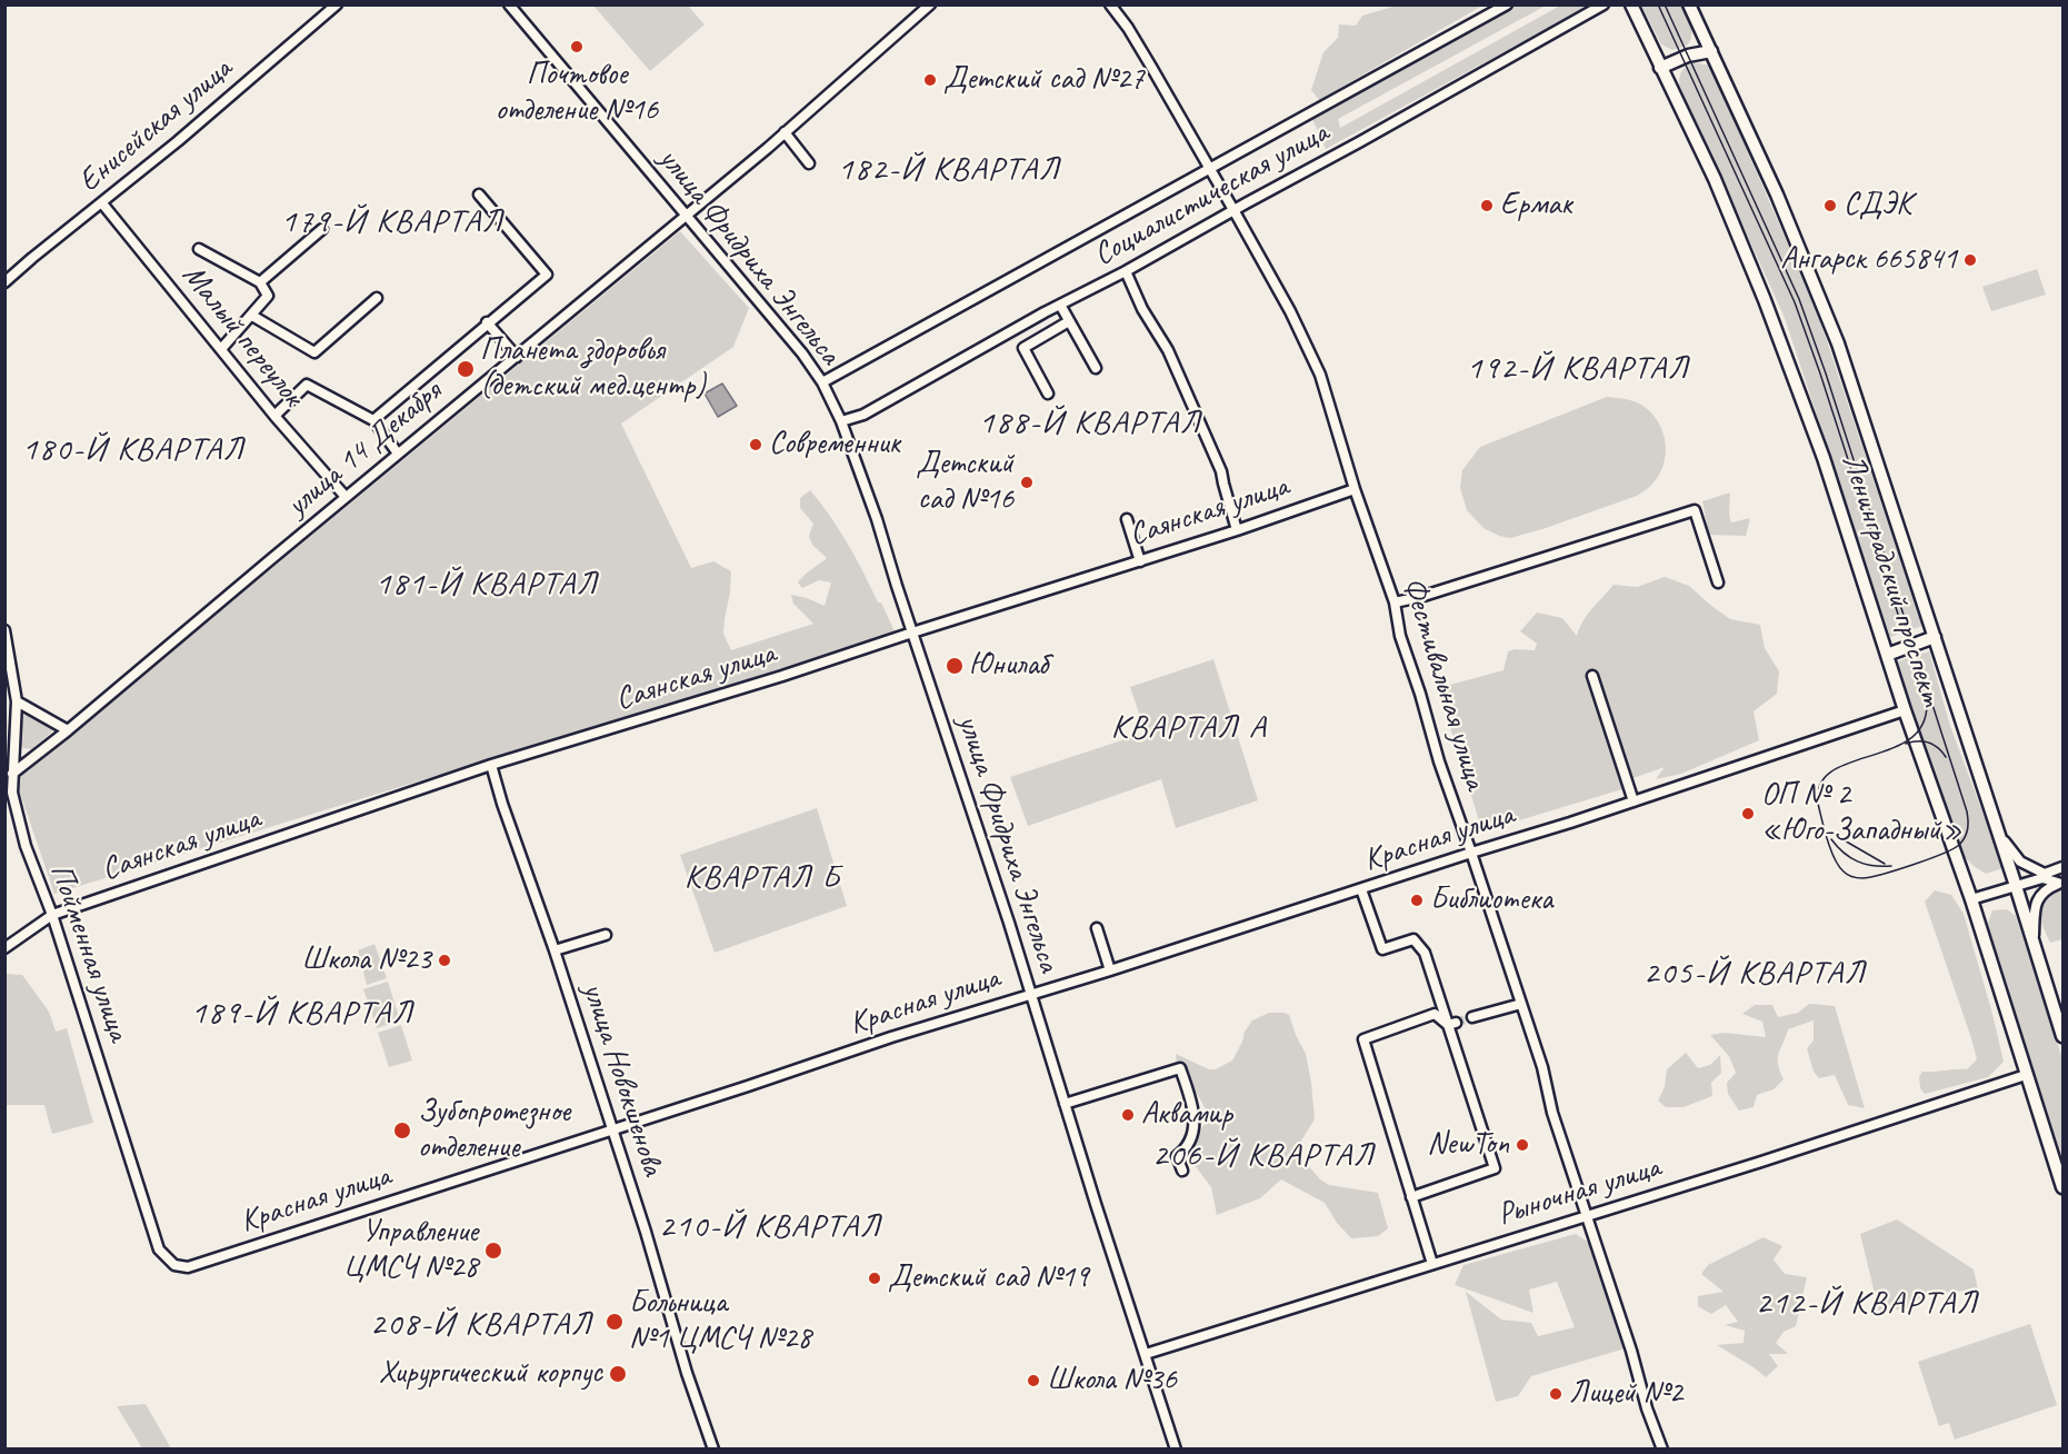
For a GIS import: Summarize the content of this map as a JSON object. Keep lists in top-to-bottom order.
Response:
{
  "streets": {
    "main road": ["Ленинградский проспект"],
    "street": [
      "Енисейская улица",
      "Социалистическая улица",
      "улица Фридриха Энгельса",
      "Малый переулок",
      "улица 14 Декабря",
      "Саянская улица",
      "Фестивальная улица",
      "Красная улица",
      "Пойменная улица",
      "улица Новокшенова",
      "Рыночная улица"
    ]
  },
  "crossings": [
    ["Енисейская улица", "Малый переулок"],
    ["Социалистическая улица", "улица Фридриха Энгельса"],
    ["Социалистическая улица", "Фестивальная улица"],
    ["улица Фридриха Энгельса", "улица 14 Декабря"],
    ["улица Фридриха Энгельса", "Саянская улица"],
    ["улица Фридриха Энгельса", "Красная улица"],
    ["улица Фридриха Энгельса", "Рыночная улица"],
    ["Малый переулок", "улица 14 Декабря"],
    ["улица 14 Декабря", "Пойменная улица"],
    ["Саянская улица", "Фестивальная улица"],
    ["Саянская улица", "Пойменная улица"],
    ["Саянская улица", "улица Новокшенова"],
    ["Ленинградский проспект", "Красная улица"],
    ["Ленинградский проспект", "Рыночная улица"],
    ["Фестивальная улица", "Красная улица"],
    ["Фестивальная улица", "Рыночная улица"],
    ["Красная улица", "Пойменная улица"],
    ["Красная улица", "улица Новокшенова"]
  ],
  "districts": [
    "182-Й КВАРТАЛ",
    "179-Й КВАРТАЛ",
    "192-Й КВАРТАЛ",
    "188-Й КВАРТАЛ",
    "180-Й КВАРТАЛ",
    "181-Й КВАРТАЛ",
    "КВАРТАЛ А",
    "КВАРТАЛ Б",
    "205-Й КВАРТАЛ",
    "189-Й КВАРТАЛ",
    "206-Й КВАРТАЛ",
    "210-Й КВАРТАЛ",
    "212-Й КВАРТАЛ",
    "208-Й КВАРТАЛ"
  ],
  "places": [
    "Почтовое отделение №16",
    "Детский сад №27",
    "Ермак",
    "СДЭК",
    "Ангарск 665841",
    "Планета здоровья (детский мед.центр)",
    "Современник",
    "Детский сад №16",
    "Юнилаб",
    "ОП № 2 «Юго-Западный»",
    "Библиотека",
    "Школа №23",
    "Аквамир",
    "Зубопротезное отделение",
    "NewTon",
    "Управление ЦМСЧ №28",
    "Детский сад №19",
    "Больница №1 ЦМСЧ №28",
    "Хирургический корпус",
    "Школа №36",
    "Лицей №2"
  ]
}
